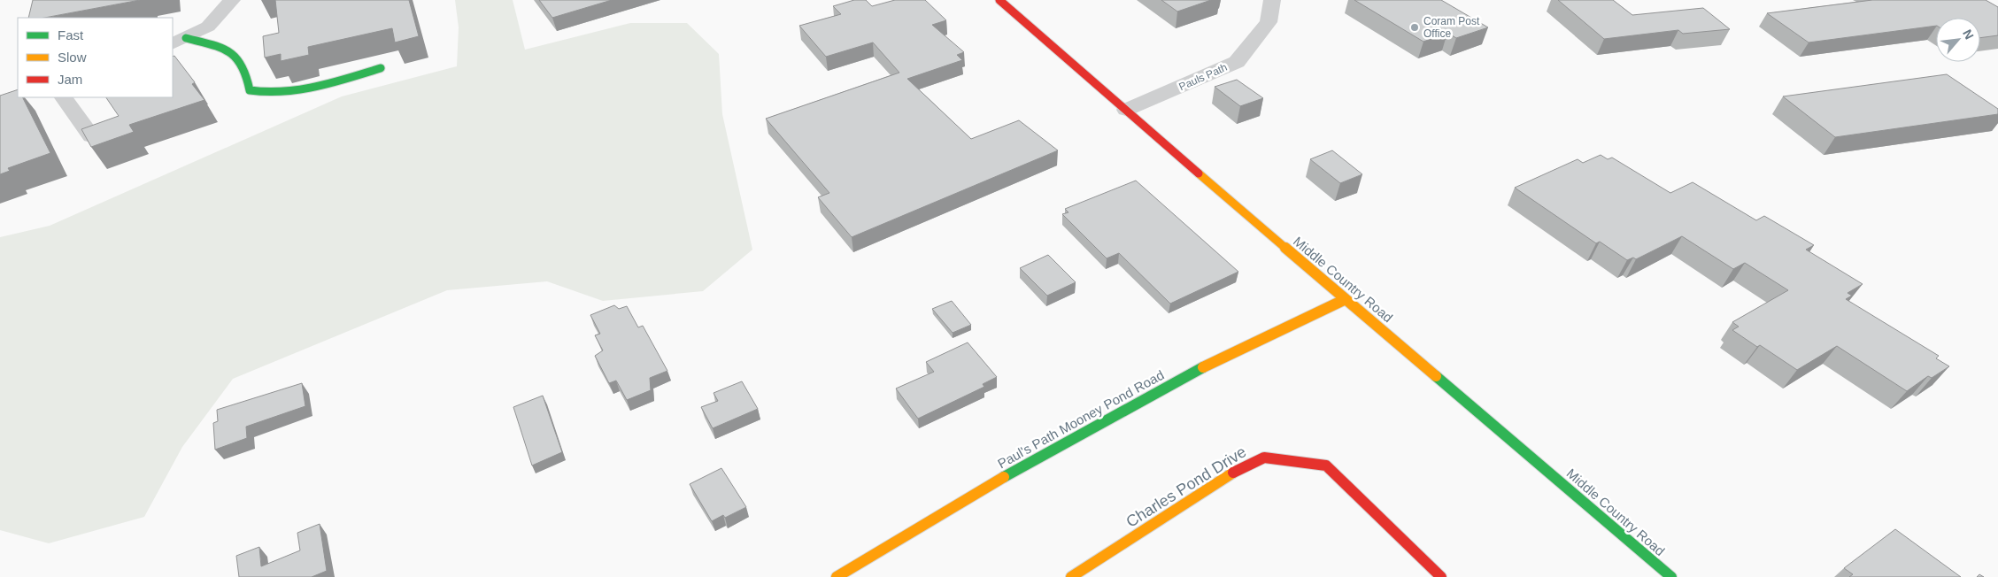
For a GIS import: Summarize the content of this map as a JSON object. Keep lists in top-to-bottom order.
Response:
{
  "streets": {
    "street": [
      "Pauls Path",
      "Middle Country Road",
      "Paul's Path Mooney Pond Road",
      "Charles Pond Drive"
    ]
  },
  "crossings": [
    ["Pauls Path", "Middle Country Road"],
    ["Middle Country Road", "Paul's Path Mooney Pond Road"]
  ],
  "places": ["Coram Post Office"],
  "legend": ["Fast", "Slow", "Jam"],
  "north": "top right"
}
